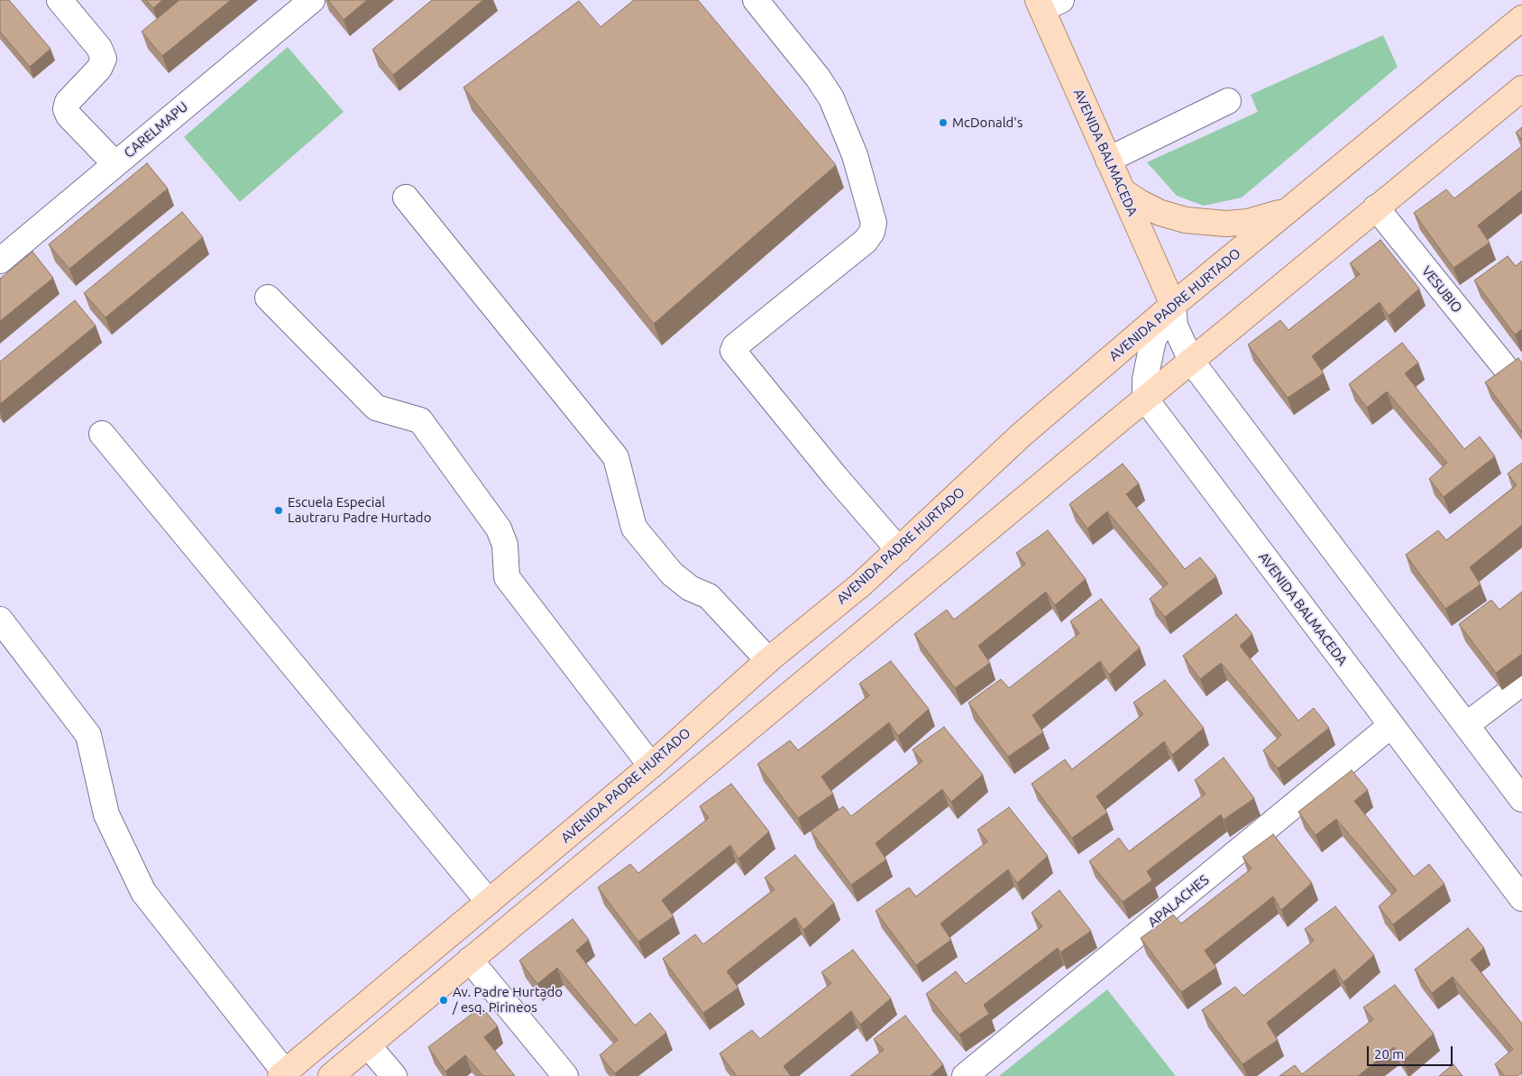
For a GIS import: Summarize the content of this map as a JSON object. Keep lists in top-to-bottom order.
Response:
{
  "streets": {
    "main road": ["AVENIDA BALMACEDA", "AVENIDA PADRE HURTADO"],
    "street": ["CARELMAPU", "VESUBIO", "APALACHES"]
  },
  "crossings": [
    ["AVENIDA BALMACEDA", "AVENIDA PADRE HURTADO"],
    ["AVENIDA BALMACEDA", "APALACHES"]
  ],
  "places": ["McDonald's", "Escuela Especial Lautraru Padre Hurtado", "Av. Padre Hurtado / esq. Pirineos"],
  "scale_bar": "20 m"
}
